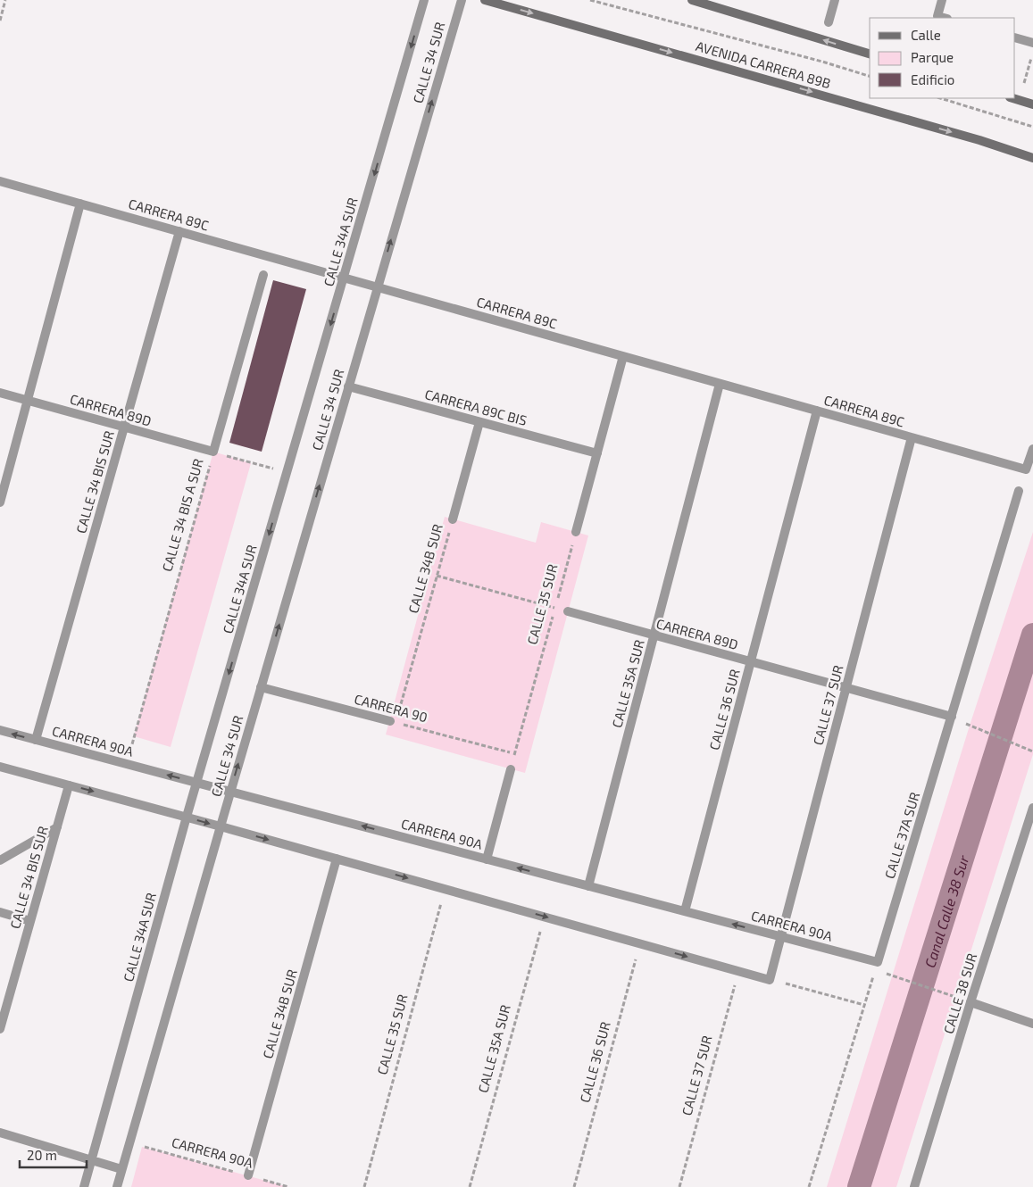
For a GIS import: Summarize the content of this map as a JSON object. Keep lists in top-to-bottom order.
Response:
{
  "streets": {
    "main road": ["AVENIDA CARRERA 89B"],
    "street": [
      "CALLE 34 SUR",
      "CARRERA 89C",
      "CALLE 34A SUR",
      "CARRERA 89C BIS",
      "CARRERA 89D",
      "CALLE 34 BIS SUR",
      "CALLE 34 BIS A SUR",
      "CALLE 34B SUR",
      "CALLE 35A SUR",
      "CALLE 37 SUR",
      "CARRERA 90",
      "CALLE 36 SUR",
      "CARRERA 90A",
      "CALLE 37A SUR",
      "CALLE 38 SUR"
    ],
    "path": ["CALLE 35 SUR"]
  },
  "crossings": [
    ["CALLE 34 SUR", "CARRERA 89C"],
    ["CALLE 34 SUR", "CARRERA 89C BIS"],
    ["CALLE 34 SUR", "CARRERA 90"],
    ["CALLE 34 SUR", "CARRERA 90A"],
    ["CARRERA 89C", "CALLE 34A SUR"],
    ["CARRERA 89C", "CALLE 34 BIS SUR"],
    ["CARRERA 89C", "CALLE 35A SUR"],
    ["CARRERA 89C", "CALLE 37 SUR"],
    ["CARRERA 89C", "CALLE 36 SUR"],
    ["CALLE 34A SUR", "CARRERA 90A"],
    ["CARRERA 89C BIS", "CALLE 34B SUR"],
    ["CARRERA 89D", "CALLE 34 BIS SUR"],
    ["CARRERA 89D", "CALLE 34 BIS A SUR"],
    ["CARRERA 89D", "CALLE 35A SUR"],
    ["CARRERA 89D", "CALLE 37 SUR"],
    ["CARRERA 89D", "CALLE 36 SUR"],
    ["CARRERA 89D", "CALLE 37A SUR"],
    ["CALLE 34 BIS SUR", "CARRERA 90A"],
    ["CALLE 34 BIS A SUR", "CARRERA 90A"],
    ["CALLE 34B SUR", "CARRERA 90"],
    ["CALLE 34B SUR", "CARRERA 90A"],
    ["CALLE 35 SUR", "CARRERA 90"],
    ["CALLE 35A SUR", "CARRERA 90A"],
    ["CALLE 37 SUR", "CARRERA 90A"],
    ["CALLE 36 SUR", "CARRERA 90A"],
    ["CARRERA 90A", "CALLE 37A SUR"]
  ],
  "one_way": ["CALLE 34 SUR", "CALLE 34A SUR"],
  "water": ["Canal Calle 38 Sur"],
  "legend": ["Calle", "Parque", "Edificio"],
  "scale_bar": "20 m"
}
